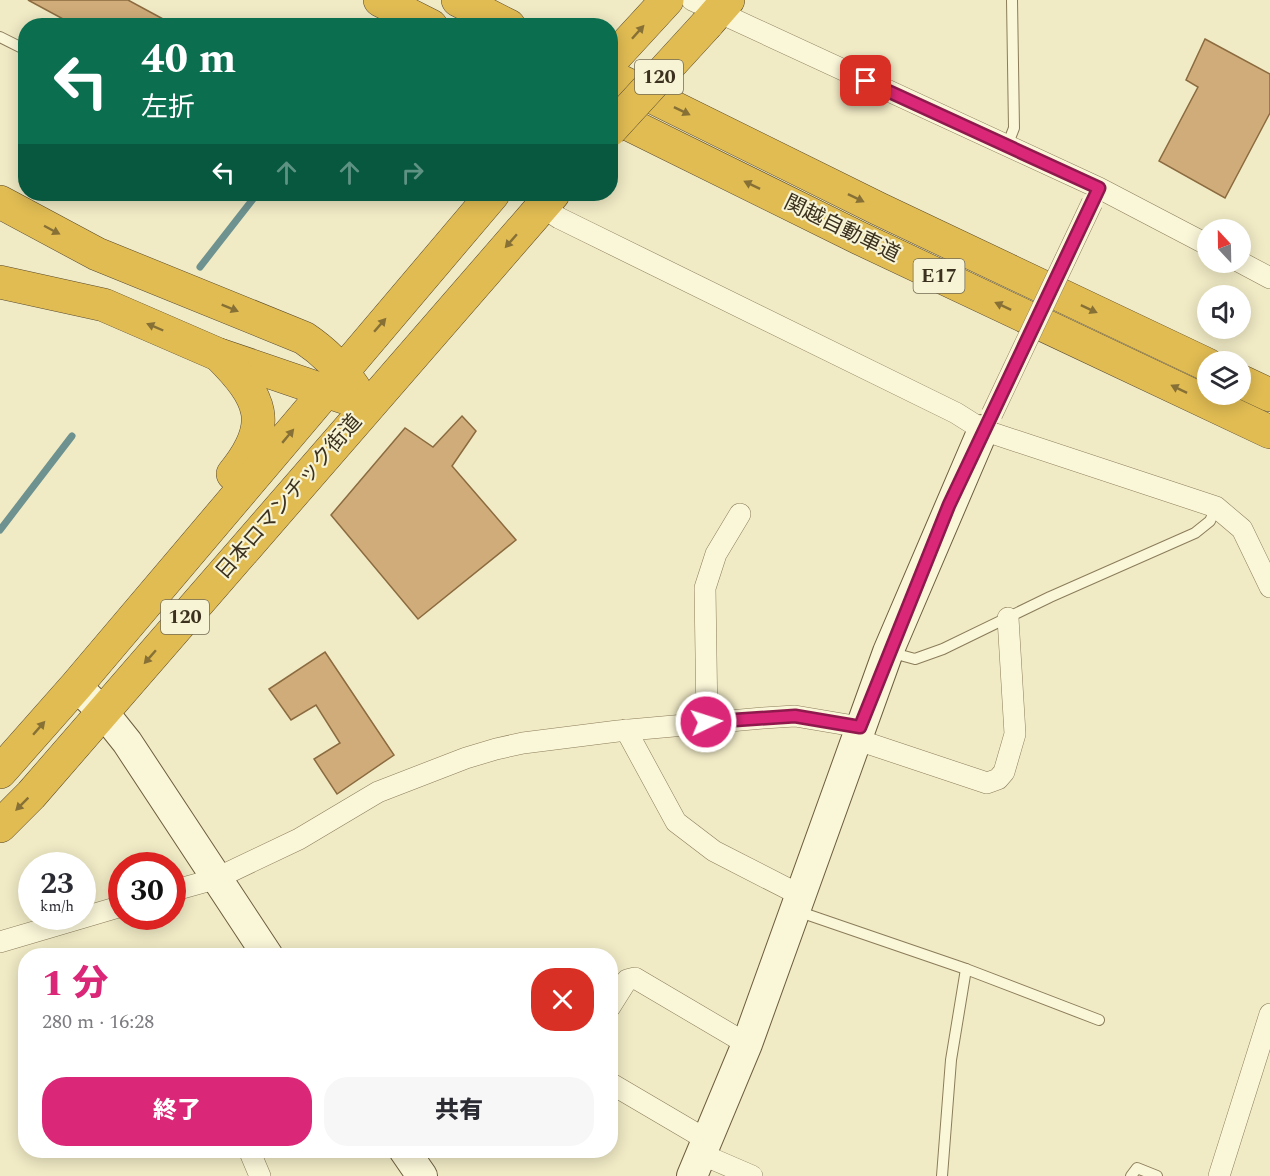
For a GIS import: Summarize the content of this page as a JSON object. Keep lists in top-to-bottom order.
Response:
{
  "streets": {
    "highway": [
      "120",
      "関越自動車道",
      "E17",
      "日本ロマンチック街道"
    ]
  },
  "north": "top",
  "page": {
    "turn": ["40 m", "左折"],
    "speed": "23 km/h",
    "limit": "30",
    "heading": ["1 分", "280 m · 16:28"],
    "buttons": ["終了", "共有"]
  }
}
